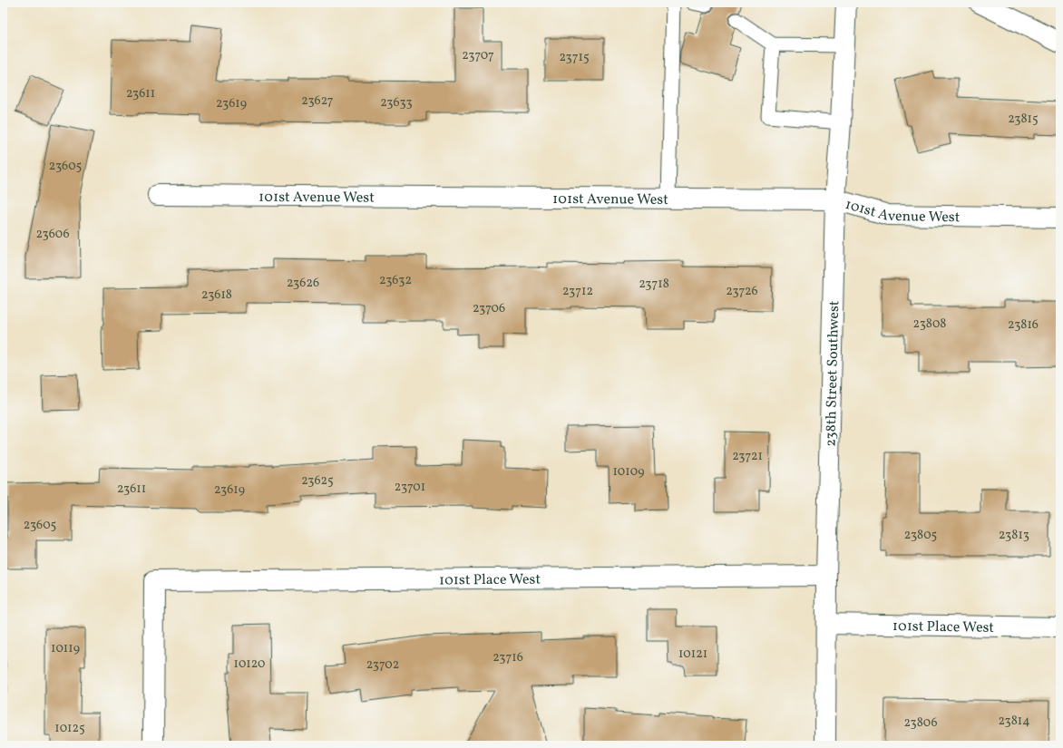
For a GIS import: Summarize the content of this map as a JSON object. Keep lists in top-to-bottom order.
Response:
{
  "streets": {
    "street": ["101st Avenue West", "238th Street Southwest", "101st Place West"]
  },
  "crossings": [
    ["101st Avenue West", "238th Street Southwest"],
    ["238th Street Southwest", "101st Place West"]
  ],
  "house_numbers": [
    "23707",
    "23715",
    "23611",
    "23627",
    "23633",
    "23619",
    "23815",
    "23605",
    "23606",
    "23632",
    "23626",
    "23718",
    "23712",
    "23726",
    "23618",
    "23706",
    "23808",
    "23816",
    "23721",
    "10109",
    "23625",
    "23701",
    "23611",
    "23619",
    "23605",
    "23805",
    "23813",
    "10119",
    "10121",
    "23716",
    "10120",
    "23702",
    "23814",
    "23806",
    "10125"
  ]
}
